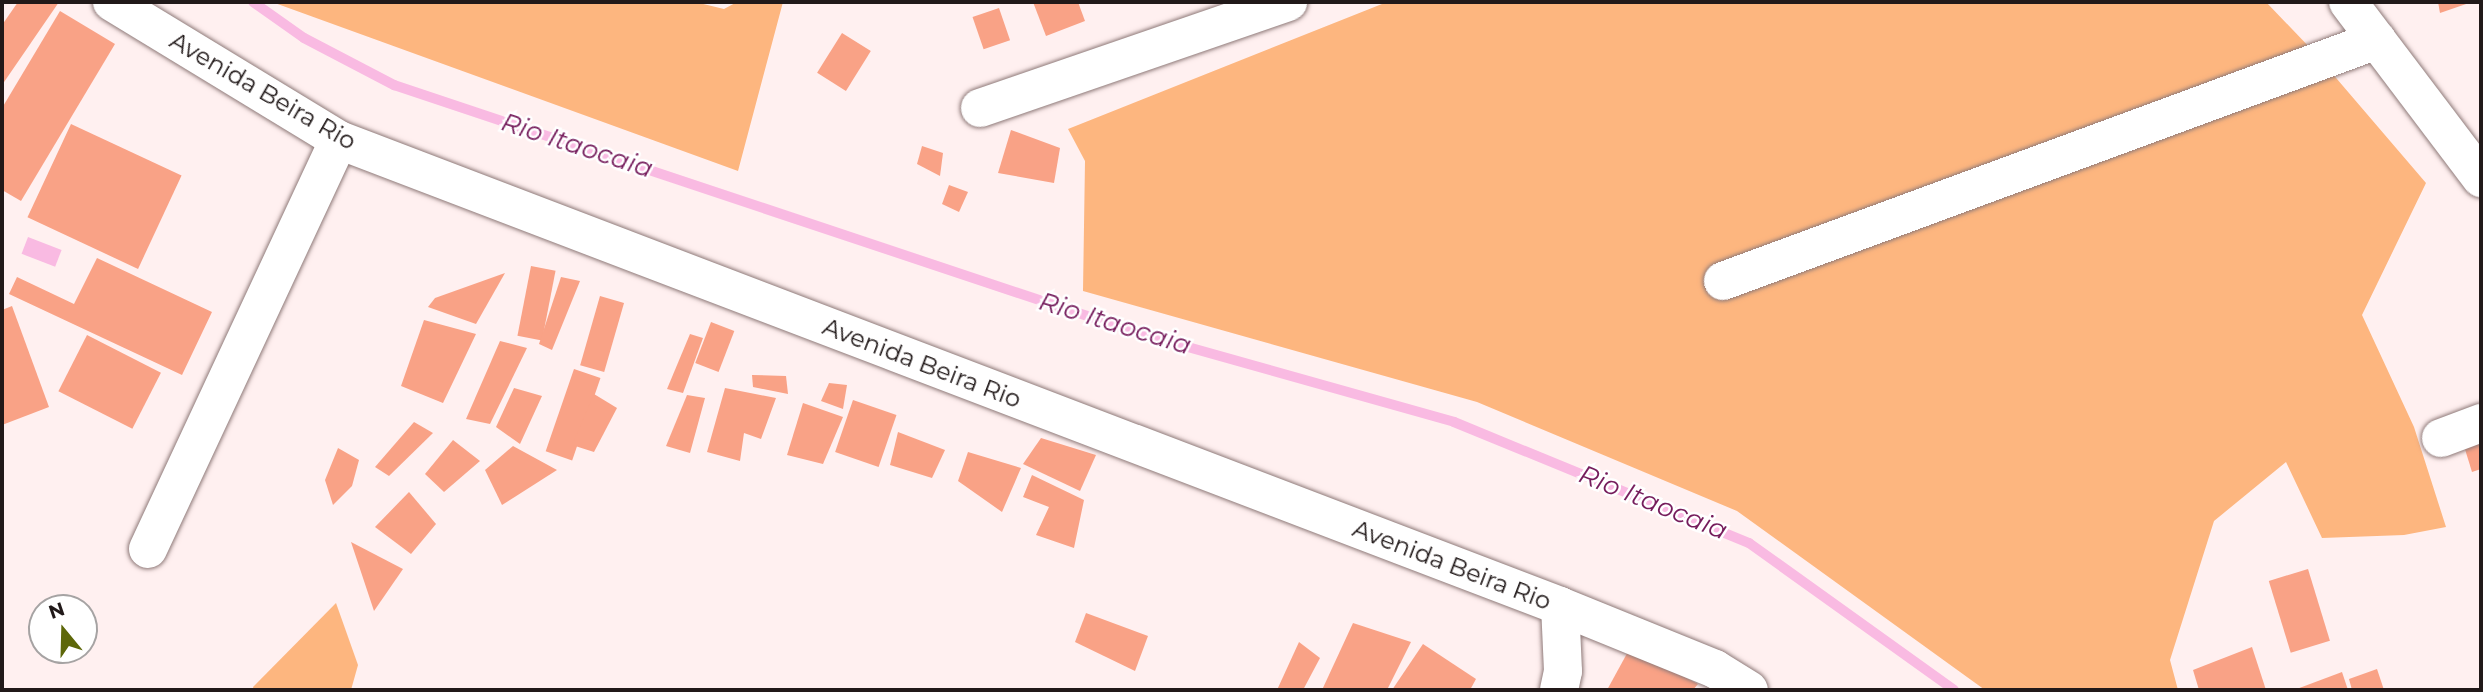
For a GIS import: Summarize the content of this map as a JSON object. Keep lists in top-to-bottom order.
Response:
{
  "streets": {
    "street": ["Avenida Beira Rio"]
  },
  "water": ["Rio Itaocaia"],
  "north": "top"
}
